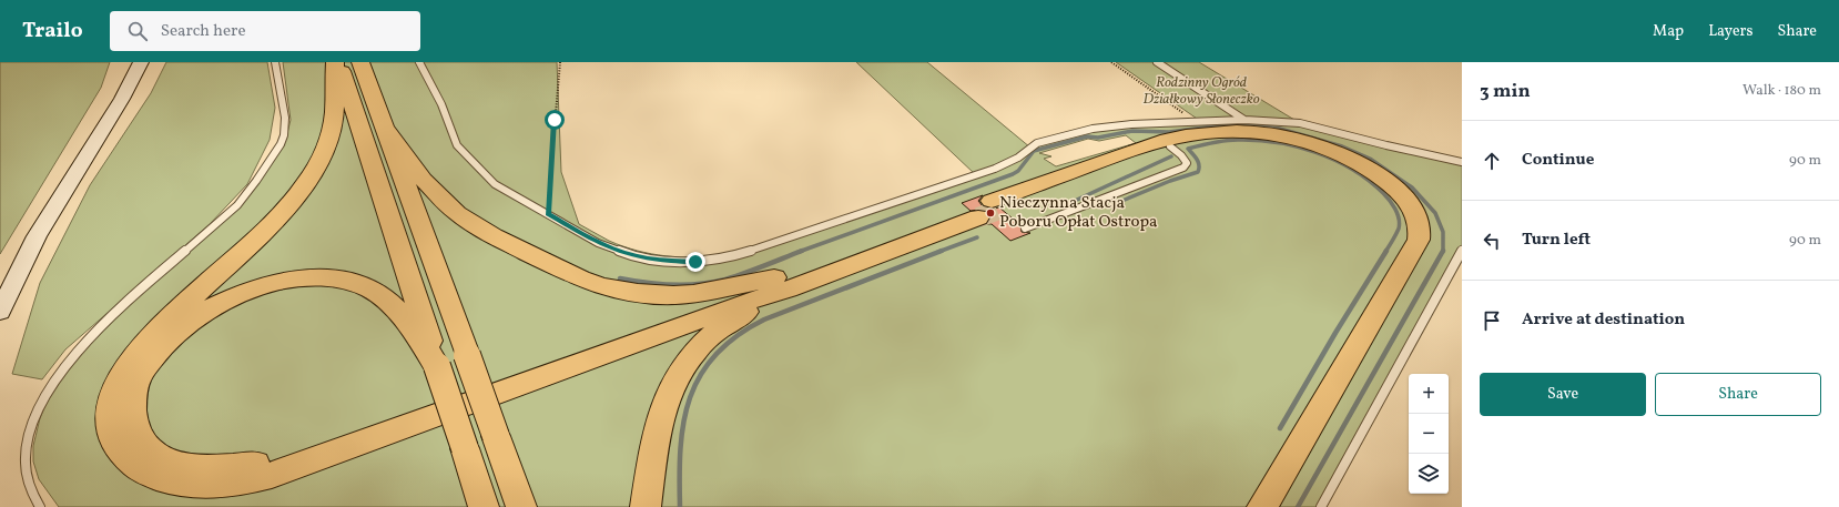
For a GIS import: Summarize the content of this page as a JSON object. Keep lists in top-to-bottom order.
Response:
{
  "parks": ["Rodzinny Ogród Działkowy Słoneczko"],
  "places": ["Nieczynna Stacja Poboru Opłat Ostropa"],
  "page": {
    "header": "Trailo",
    "search": "Search here",
    "nav": ["Map", "Layers", "Share"],
    "heading": ["3 min", "Walk · 180 m"],
    "list": [
      ["Continue", "90 m"],
      ["Turn left", "90 m"],
      "Arrive at destination"
    ],
    "buttons": ["Save", "Share"],
    "map_buttons": ["+", "−"]
  }
}
